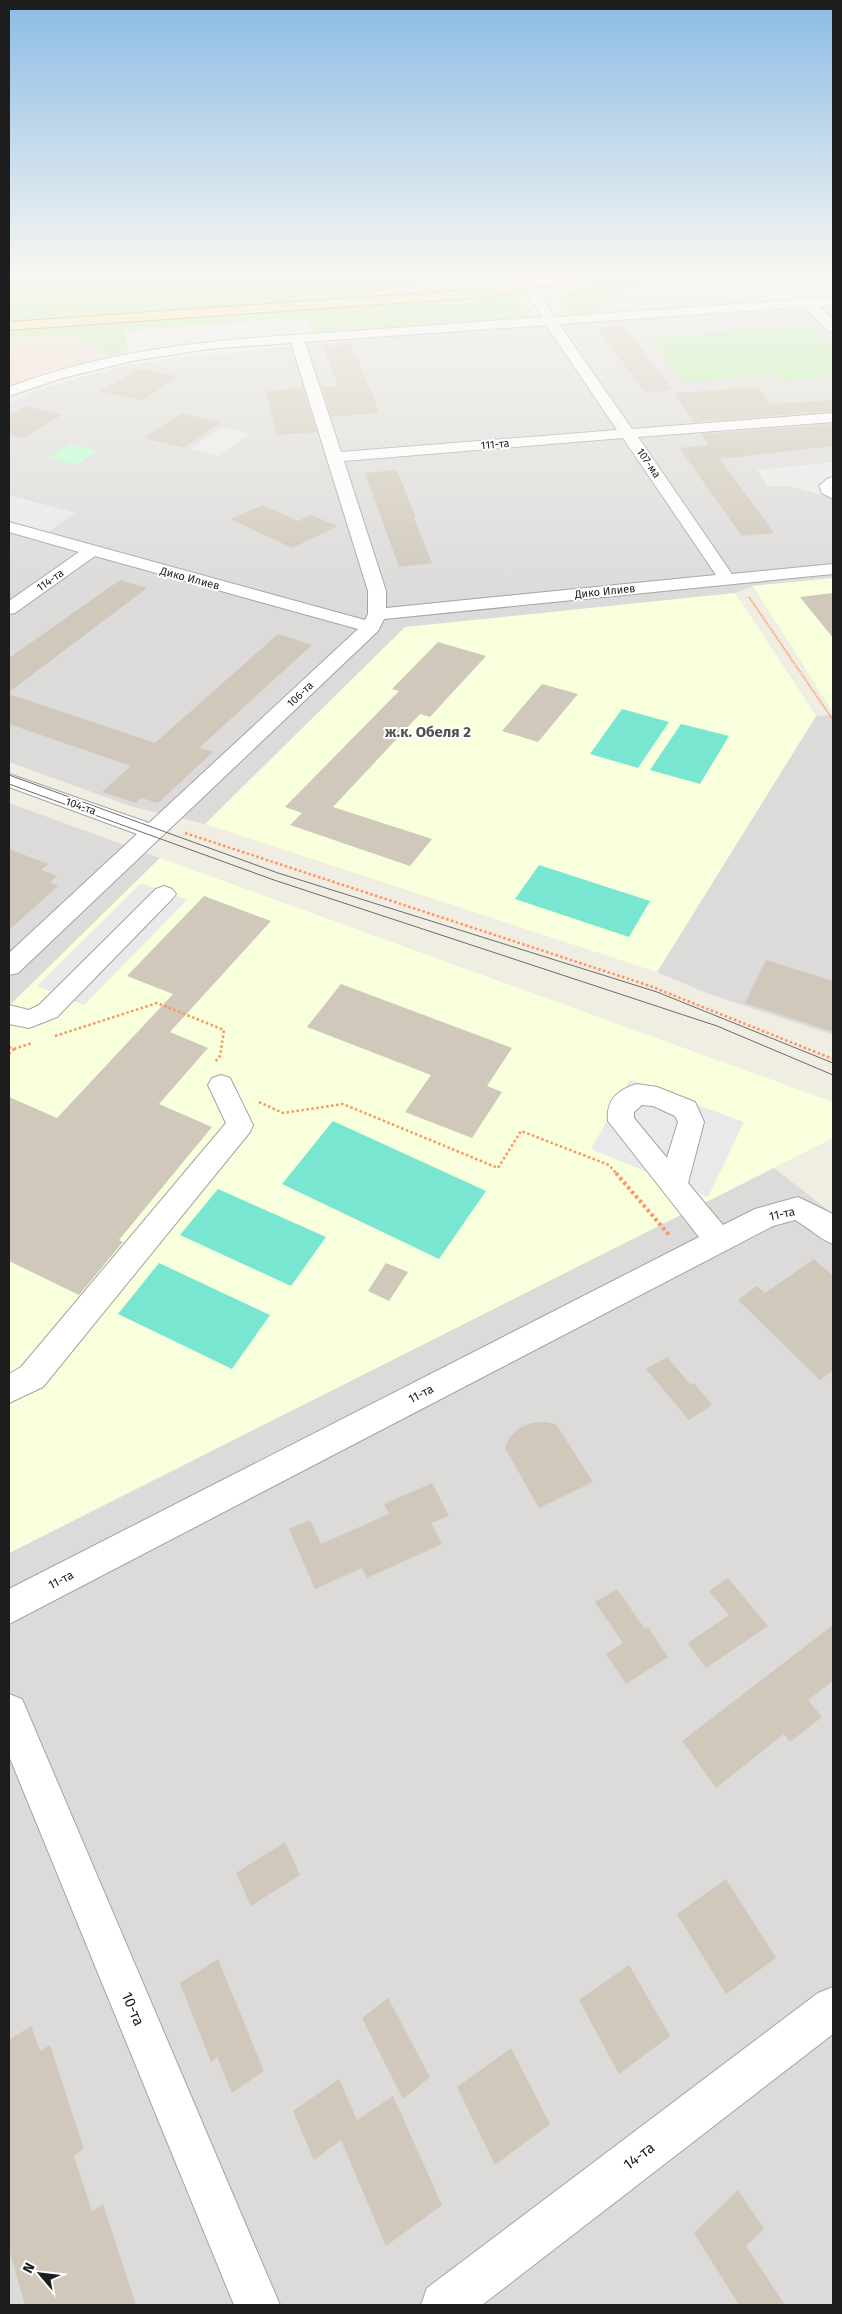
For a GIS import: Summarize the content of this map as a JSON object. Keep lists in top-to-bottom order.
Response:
{
  "streets": {
    "street": [
      "111-та",
      "107-ма",
      "Дико Илиев",
      "114-та",
      "106-та",
      "104-та",
      "11-та",
      "10-та",
      "14-та"
    ]
  },
  "crossings": [
    ["111-та", "107-ма"],
    ["107-ма", "Дико Илиев"],
    ["Дико Илиев", "114-та"],
    ["Дико Илиев", "106-та"],
    ["106-та", "104-та"]
  ],
  "districts": ["ж.к. Обеля 2"],
  "north": "top left"
}
